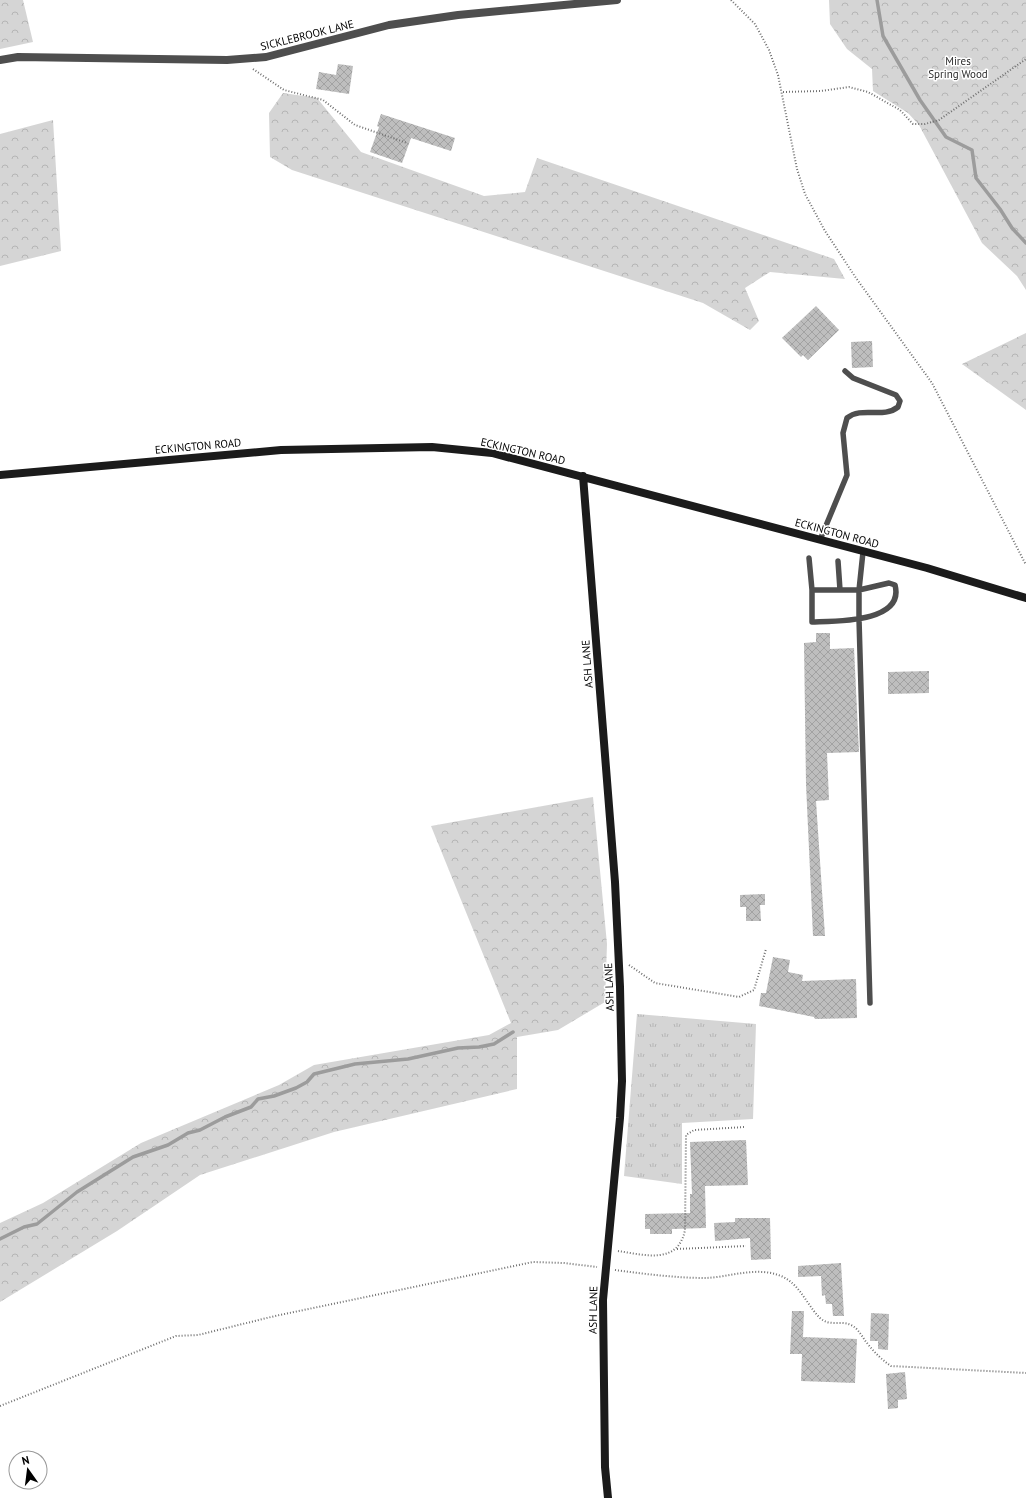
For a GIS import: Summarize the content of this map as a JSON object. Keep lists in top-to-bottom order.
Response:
{
  "streets": {
    "main road": ["ECKINGTON ROAD", "ASH LANE"],
    "street": ["SICKLEBROOK LANE"]
  },
  "crossings": [
    ["ECKINGTON ROAD", "ASH LANE"]
  ],
  "parks": ["Mires Spring Wood"],
  "north": "top"
}
